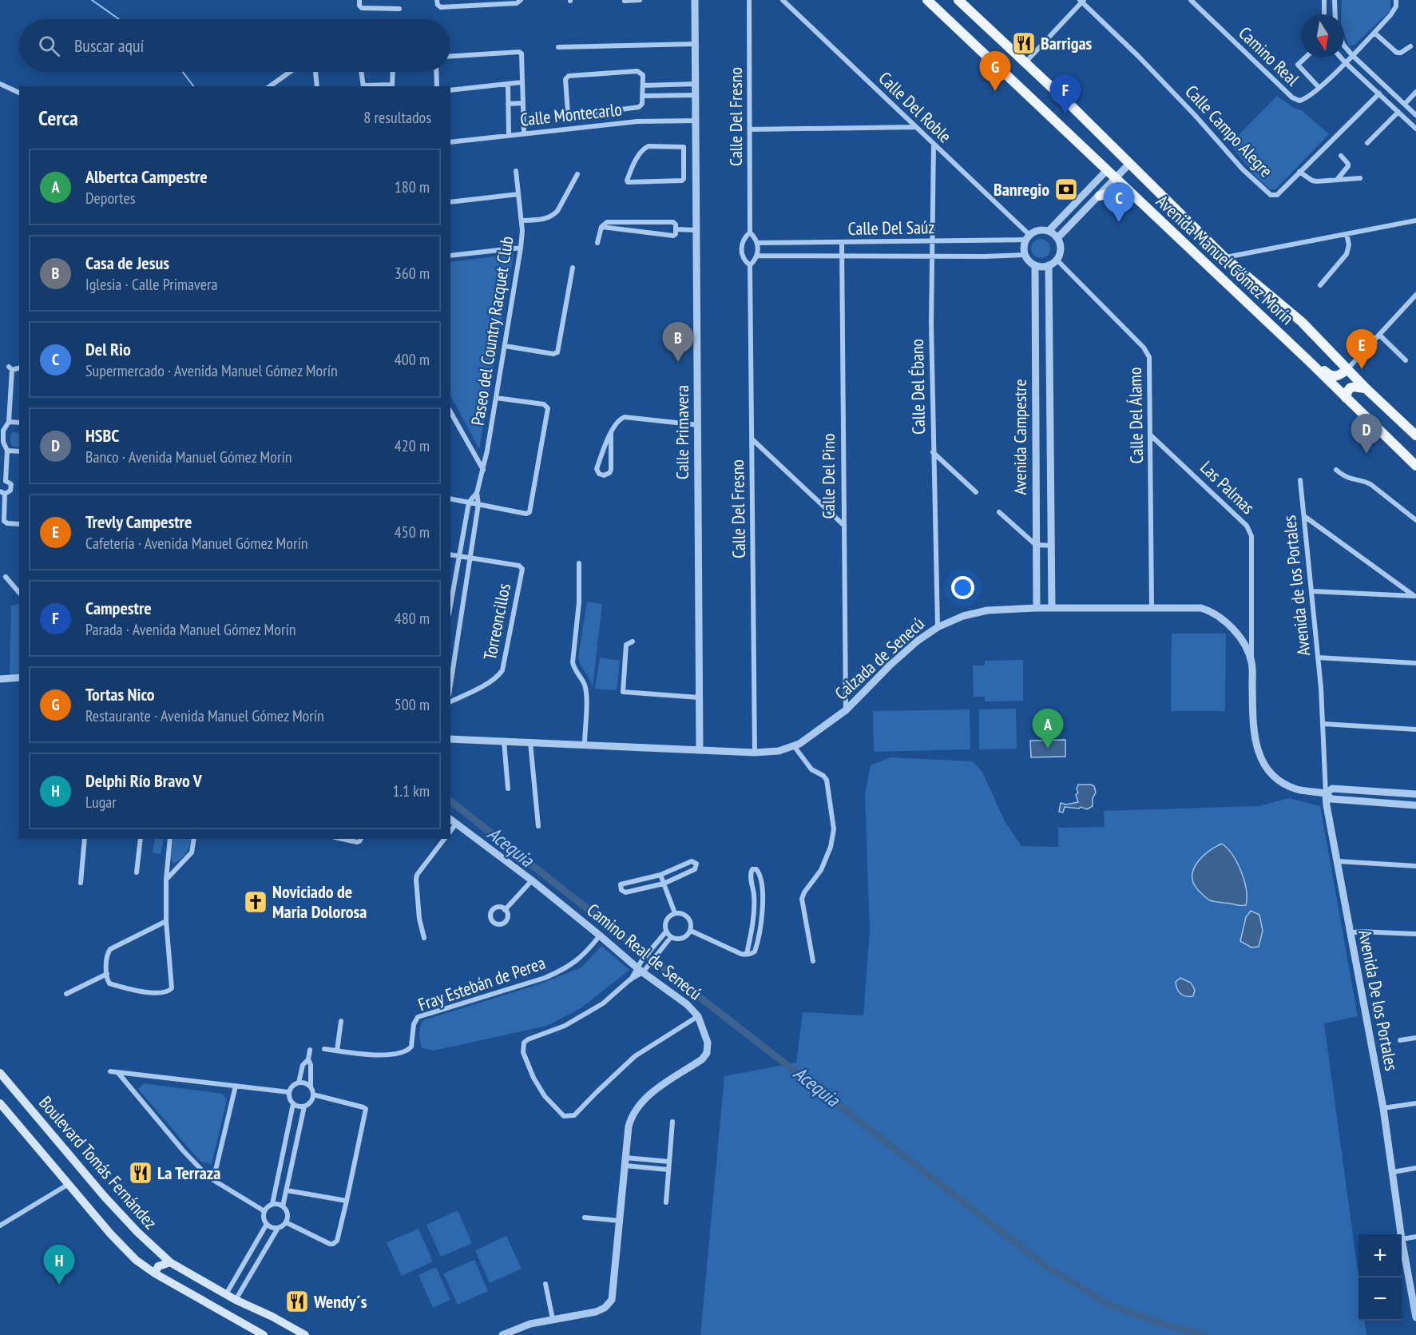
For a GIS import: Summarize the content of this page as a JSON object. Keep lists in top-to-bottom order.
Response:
{
  "streets": {
    "main road": ["Avenida Manuel Gómez Morín", "Boulevard Tomás Fernández"],
    "street": [
      "Camino Real",
      "Calle Del Roble",
      "Calle Montecarlo",
      "Calle Del Fresno",
      "Calle Campo Alegre",
      "Calle Del Saúz",
      "Paseo del Country Racquet Club",
      "Calle Del Ébano",
      "Calle Del Álamo",
      "Calle Primavera",
      "Avenida Campestre",
      "Calle Del Pino",
      "Las Palmas",
      "Avenida de los Portales",
      "Torreoncillos",
      "Calzada de Senecú",
      "Camino Real de Senecú",
      "Fray Estebán de Perea",
      "Avenida De los Portales"
    ]
  },
  "crossings": [
    ["Calle Del Roble", "Calle Del Saúz"],
    ["Calle Del Roble", "Calle Del Ébano"],
    ["Calle Del Roble", "Calle Del Álamo"],
    ["Calle Del Roble", "Avenida Campestre"],
    ["Calle Montecarlo", "Calle Primavera"],
    ["Calle Del Fresno", "Calzada de Senecú"],
    ["Calle Del Saúz", "Calle Del Ébano"],
    ["Calle Del Saúz", "Calle Del Álamo"],
    ["Calle Del Saúz", "Avenida Campestre"],
    ["Calle Del Saúz", "Calle Del Pino"],
    ["Paseo del Country Racquet Club", "Torreoncillos"],
    ["Calle Del Ébano", "Calzada de Senecú"],
    ["Calle Del Álamo", "Avenida Campestre"],
    ["Calle Del Álamo", "Las Palmas"],
    ["Calle Del Álamo", "Calzada de Senecú"],
    ["Calle Primavera", "Calzada de Senecú"],
    ["Avenida Campestre", "Calzada de Senecú"],
    ["Calle Del Pino", "Calzada de Senecú"],
    ["Las Palmas", "Calzada de Senecú"],
    ["Avenida de los Portales", "Avenida De los Portales"],
    ["Calzada de Senecú", "Avenida De los Portales"],
    ["Camino Real de Senecú", "Fray Estebán de Perea"]
  ],
  "water": ["Acequia"],
  "places": {
    "restaurant": ["Barrigas", "La Terraza", "Wendy´s"],
    "bank": ["Banregio"],
    "church": ["Noviciado de Maria Dolorosa"]
  },
  "north": "bottom",
  "page": {
    "search": "Buscar aquí",
    "pins": [
      "G",
      "F",
      "C",
      "B",
      "E",
      "D",
      "A",
      "H"
    ],
    "heading": ["Cerca", "8 resultados"],
    "list": [
      {
        "mark": "A",
        "name": "Albertca Campestre",
        "note": "Deportes",
        "value": "180 m"
      },
      {
        "mark": "B",
        "name": "Casa de Jesus",
        "note": "Iglesia · Calle Primavera",
        "value": "360 m"
      },
      {
        "mark": "C",
        "name": "Del Rio",
        "note": "Supermercado · Avenida Manuel Gómez Morín",
        "value": "400 m"
      },
      {
        "mark": "D",
        "name": "HSBC",
        "note": "Banco · Avenida Manuel Gómez Morín",
        "value": "420 m"
      },
      {
        "mark": "E",
        "name": "Trevly Campestre",
        "note": "Cafetería · Avenida Manuel Gómez Morín",
        "value": "450 m"
      },
      {
        "mark": "F",
        "name": "Campestre",
        "note": "Parada · Avenida Manuel Gómez Morín",
        "value": "480 m"
      },
      {
        "mark": "G",
        "name": "Tortas Nico",
        "note": "Restaurante · Avenida Manuel Gómez Morín",
        "value": "500 m"
      },
      {
        "mark": "H",
        "name": "Delphi Río Bravo V",
        "note": "Lugar",
        "value": "1.1 km"
      }
    ],
    "map_buttons": ["+", "−"]
  }
}
